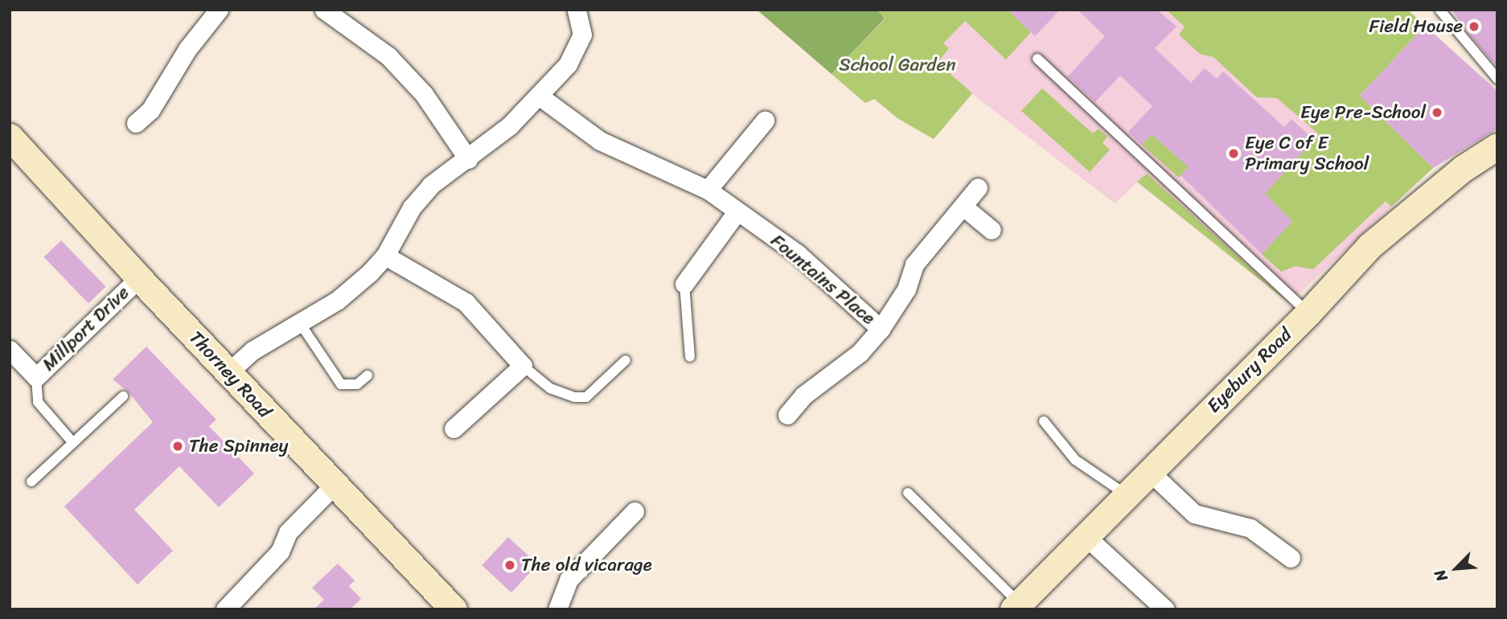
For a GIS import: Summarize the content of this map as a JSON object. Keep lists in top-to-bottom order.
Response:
{
  "streets": {
    "street": [
      "Fountains Place",
      "Millport Drive",
      "Eyebury Road",
      "Thorney Road"
    ]
  },
  "crossings": [
    ["Millport Drive", "Thorney Road"]
  ],
  "parks": ["School Garden"],
  "places": [
    "Field House",
    "Eye Pre-School",
    "Eye C of E Primary School",
    "The Spinney",
    "The old vicarage"
  ],
  "north": "bottom left"
}
